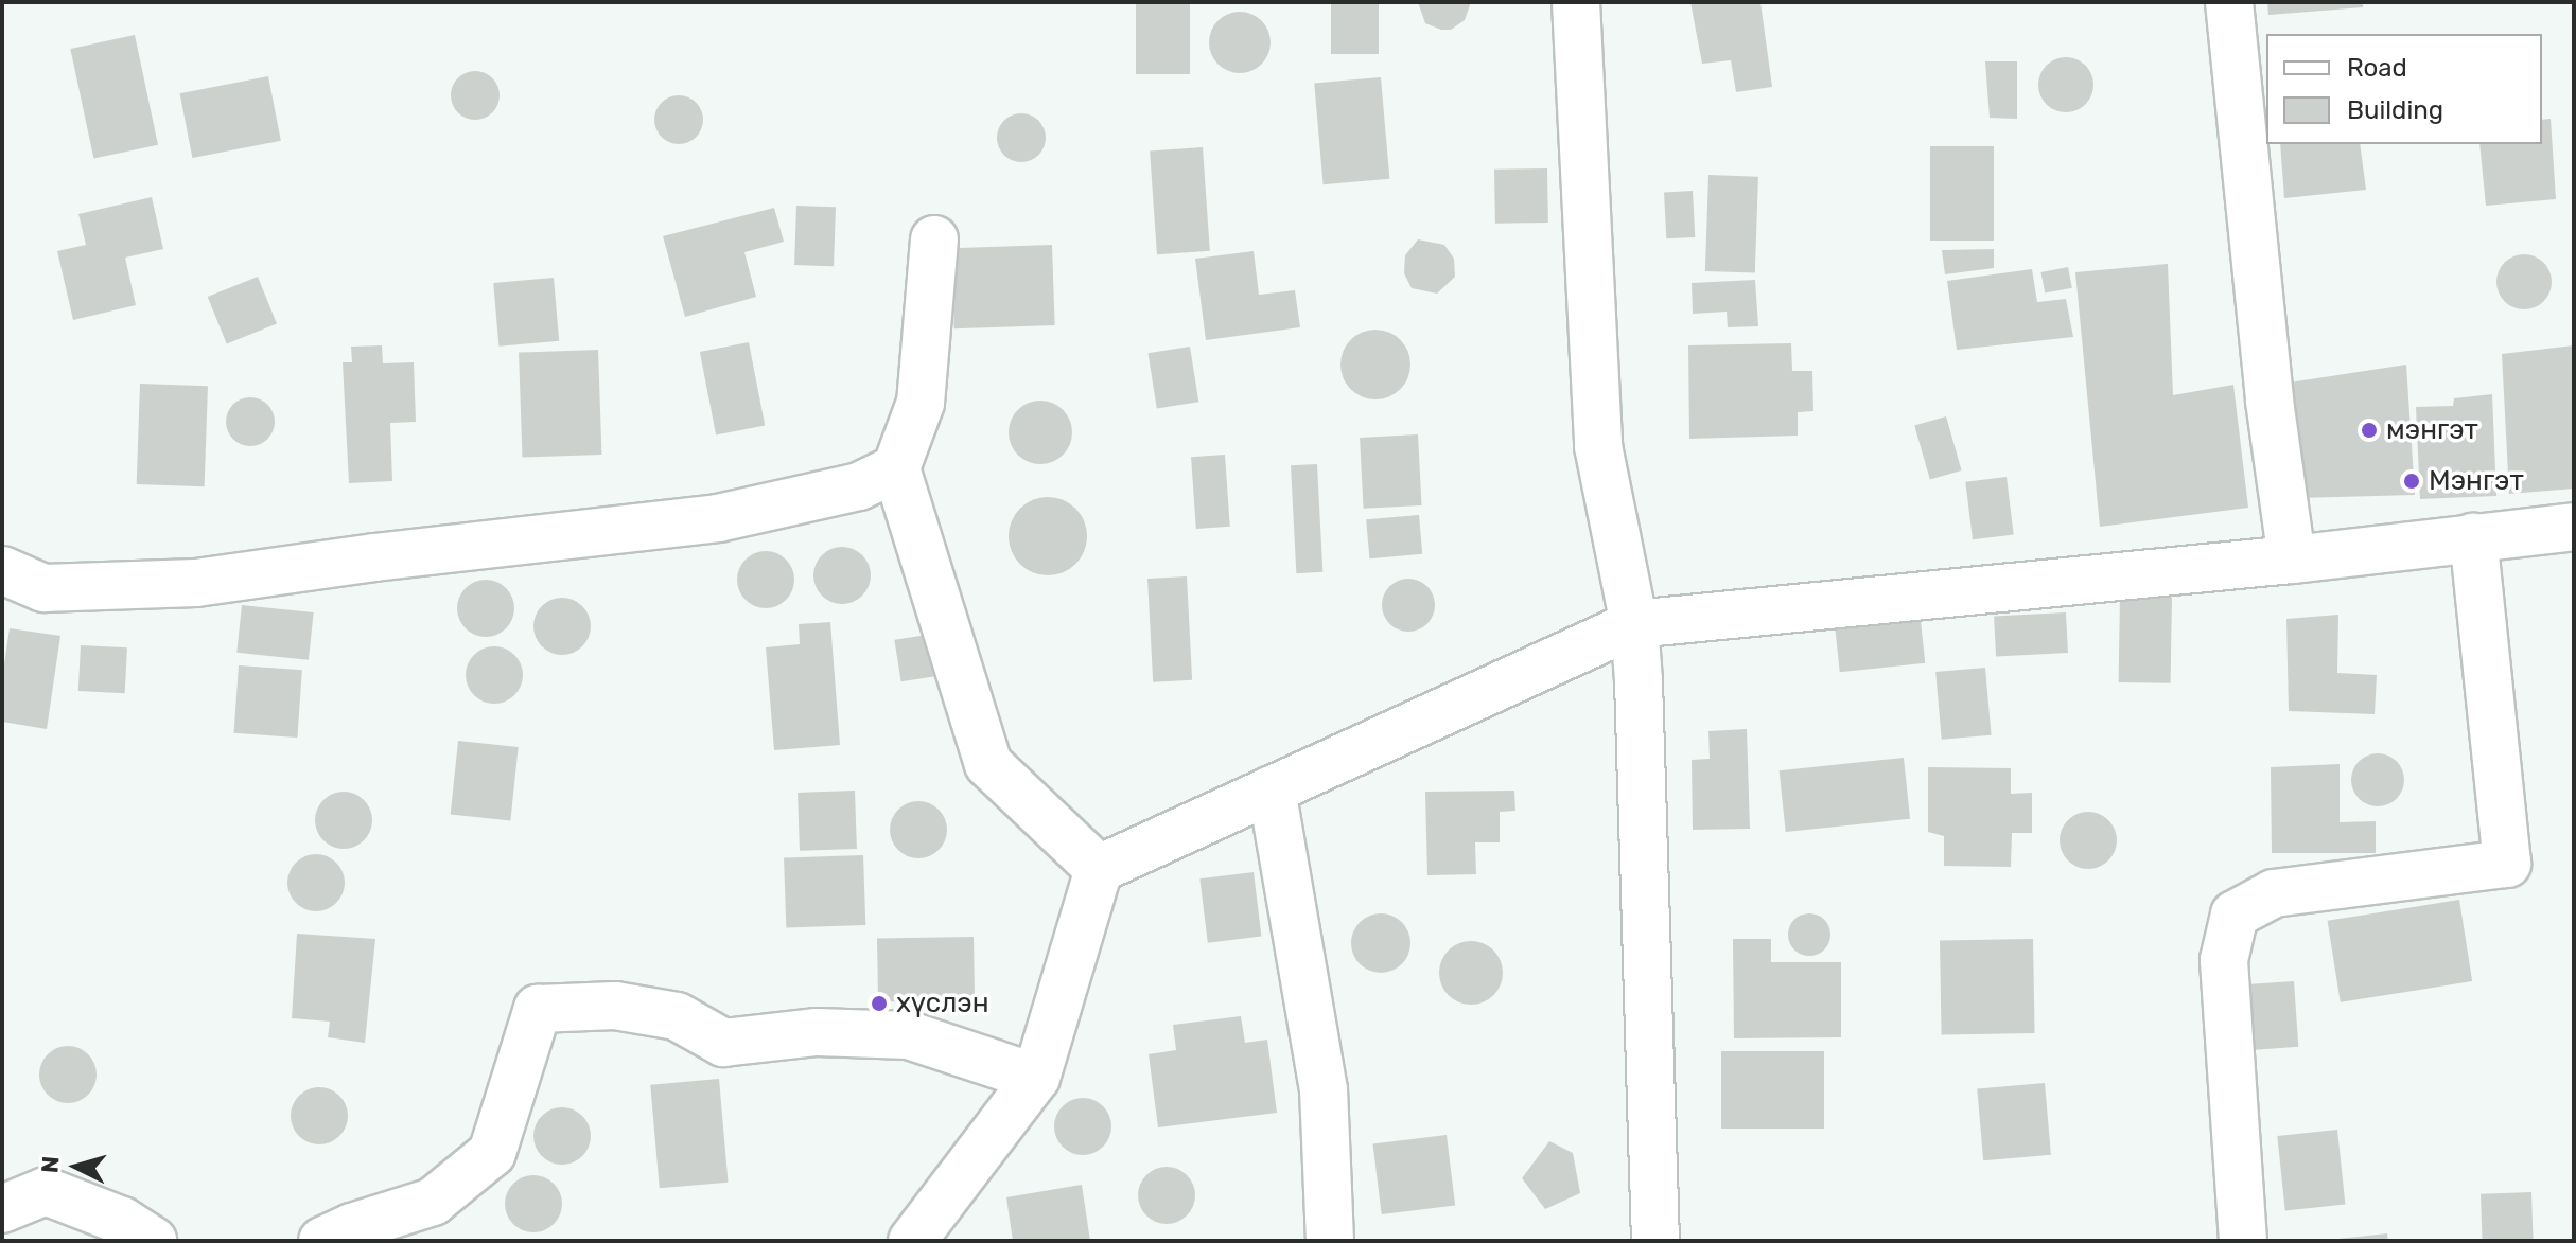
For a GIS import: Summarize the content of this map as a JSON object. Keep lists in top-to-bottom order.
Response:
{
  "places": ["мэнгэт", "Мэнгэт", "хүслэн"],
  "legend": ["Road", "Building"],
  "north": "left"
}
